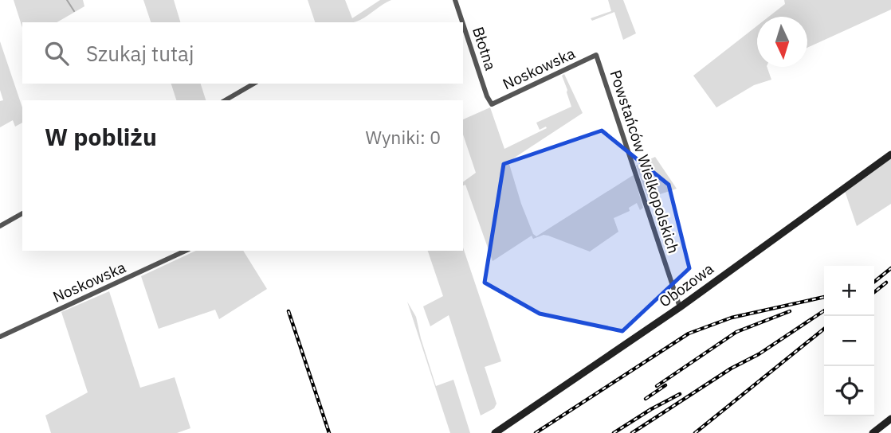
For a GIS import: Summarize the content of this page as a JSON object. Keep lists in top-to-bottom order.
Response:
{
  "streets": {
    "street": [
      "Błotna",
      "Noskowska",
      "Powstańców Wielkopolskich",
      "Obozowa"
    ]
  },
  "crossings": [
    ["Błotna", "Noskowska"],
    ["Noskowska", "Powstańców Wielkopolskich"],
    ["Powstańców Wielkopolskich", "Obozowa"]
  ],
  "north": "bottom",
  "page": {
    "search": "Szukaj tutaj",
    "heading": ["W pobliżu", "Wyniki: 0"],
    "map_buttons": ["+", "−"]
  }
}
